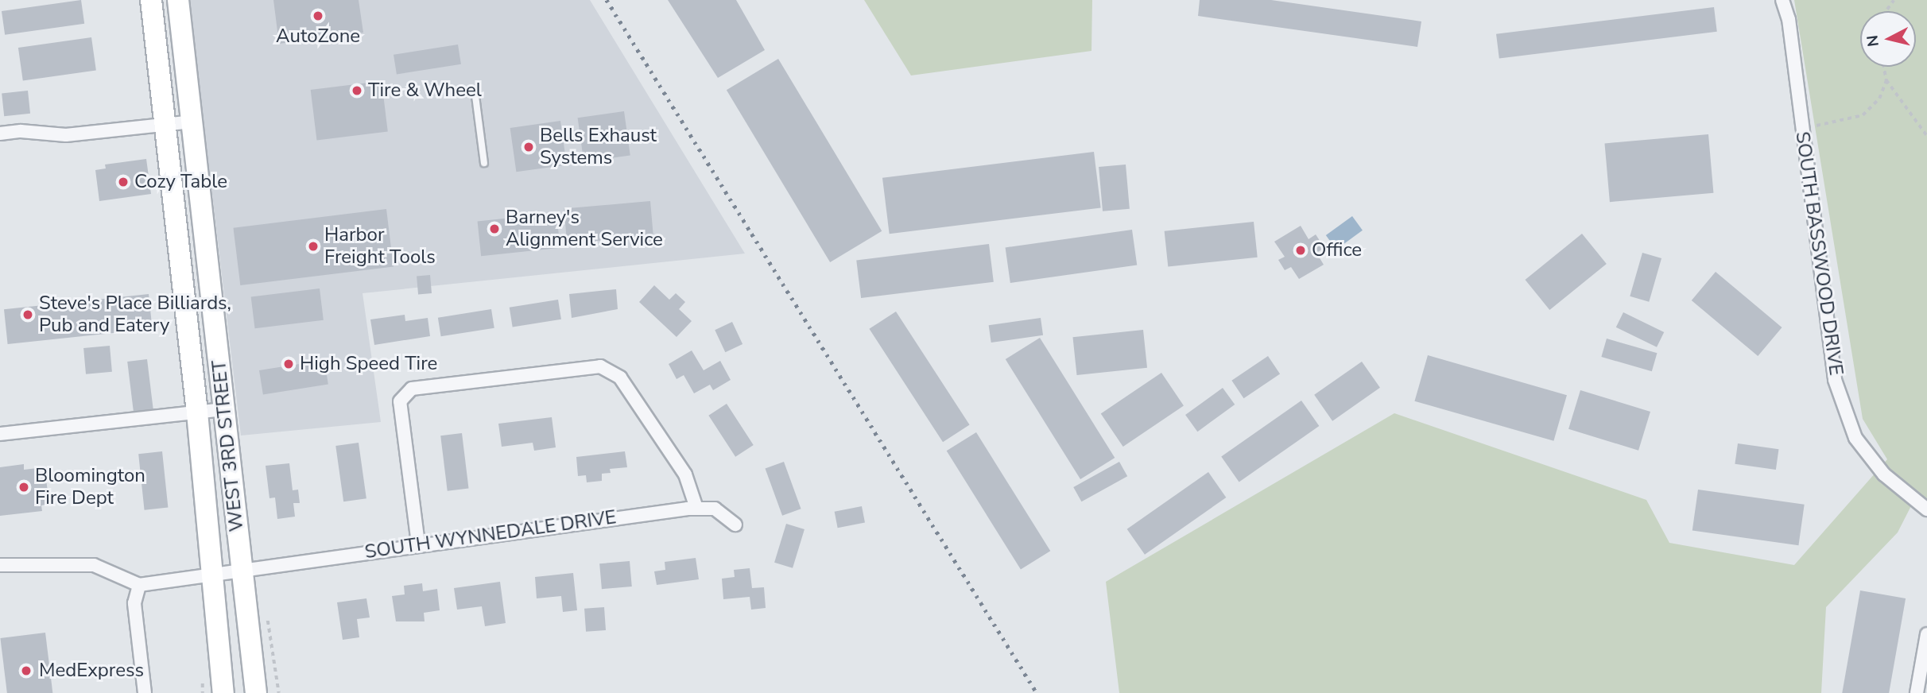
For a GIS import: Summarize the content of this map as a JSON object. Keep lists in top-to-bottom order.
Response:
{
  "streets": {
    "main road": ["WEST 3RD STREET"],
    "street": ["SOUTH BASSWOOD DRIVE", "SOUTH WYNNEDALE DRIVE"]
  },
  "crossings": [
    ["WEST 3RD STREET", "SOUTH WYNNEDALE DRIVE"]
  ],
  "places": [
    "AutoZone",
    "Tire & Wheel",
    "Bells Exhaust Systems",
    "Cozy Table",
    "Barney's Alignment Service",
    "Harbor Freight Tools",
    "Office",
    "Steve's Place Billiards, Pub and Eatery",
    "High Speed Tire",
    "Bloomington Fire Dept",
    "MedExpress"
  ],
  "north": "left"
}
